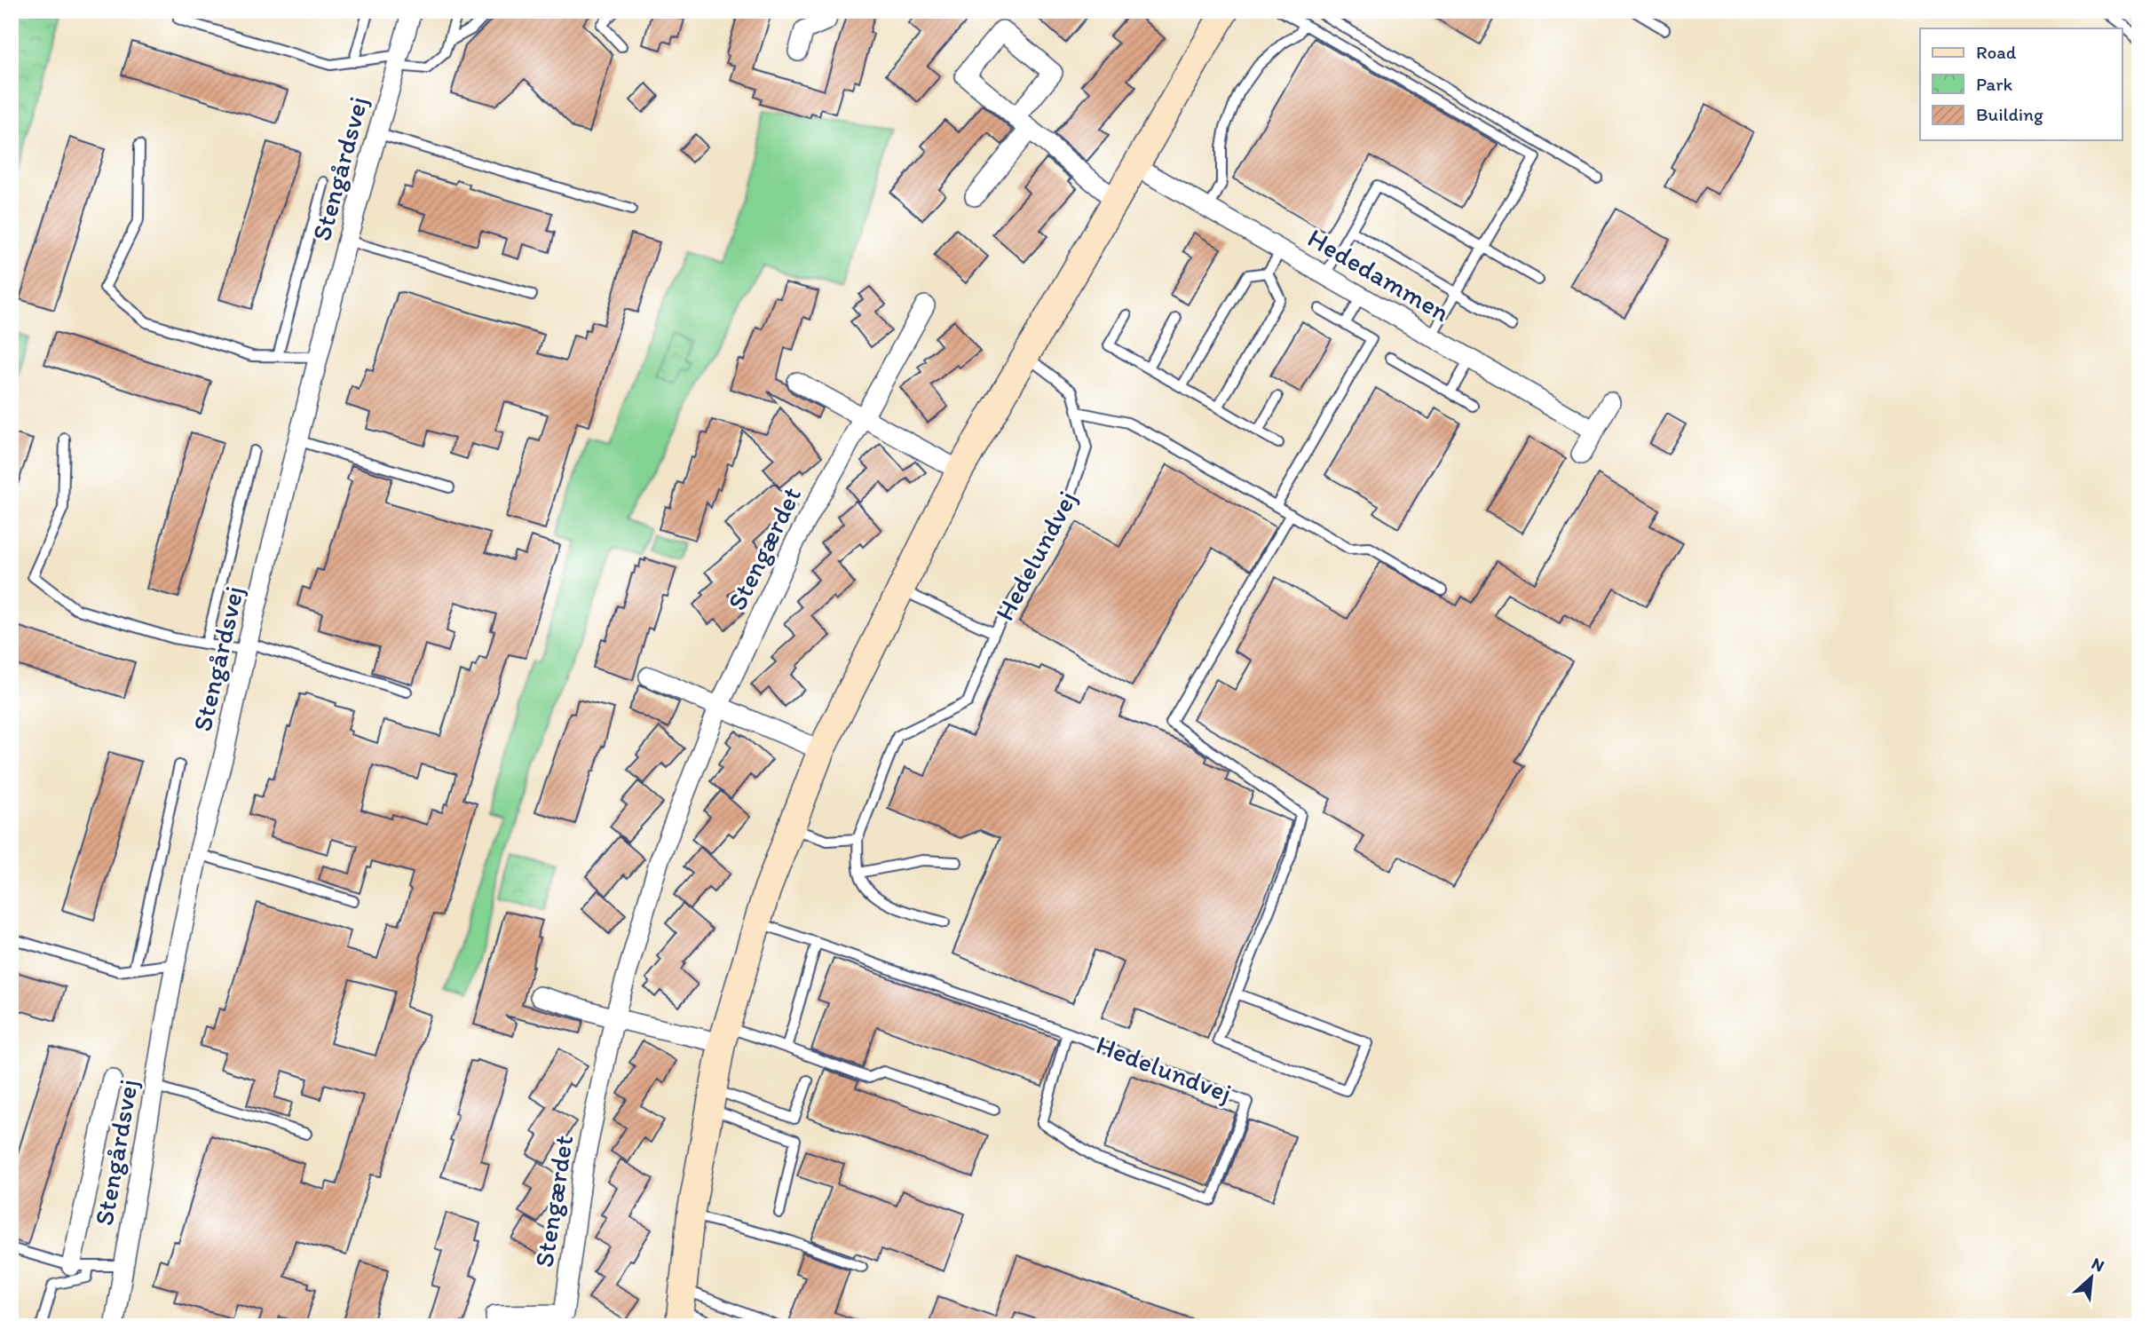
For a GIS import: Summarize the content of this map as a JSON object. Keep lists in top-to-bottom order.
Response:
{
  "streets": {
    "street": ["Stengårdsvej", "Hededammen", "Stengærdet"],
    "lane": ["Hedelundvej"]
  },
  "legend": ["Road", "Park", "Building"],
  "north": "top right"
}
